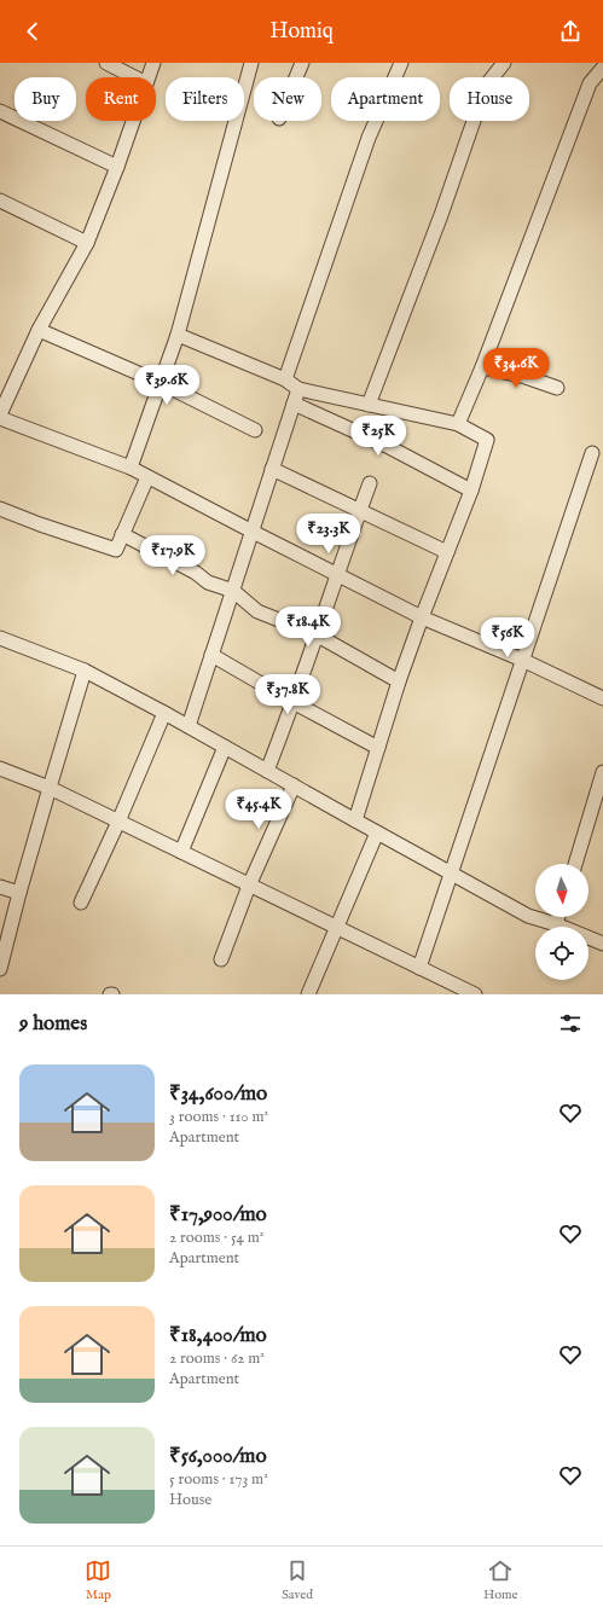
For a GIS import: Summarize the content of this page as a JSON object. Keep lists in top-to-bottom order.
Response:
{
  "north": "bottom",
  "page": {
    "header": "Homiq",
    "chip": [
      "Buy",
      "Rent",
      "Filters",
      "New",
      "Apartment",
      "House"
    ],
    "price": [
      "₹34.6K",
      "₹39.6K",
      "₹25K",
      "₹23.3K",
      "₹17.9K",
      "₹18.4K",
      "₹56K",
      "₹37.8K",
      "₹45.4K"
    ],
    "heading": "9 homes",
    "list": [
      {
        "name": "₹34,600/mo",
        "note": "3 rooms · 110 m² · Apartment"
      },
      {
        "name": "₹17,900/mo",
        "note": "2 rooms · 54 m² · Apartment"
      },
      {
        "name": "₹18,400/mo",
        "note": "2 rooms · 62 m² · Apartment"
      },
      {
        "name": "₹56,000/mo",
        "note": "5 rooms · 173 m² · House"
      }
    ],
    "tabs": ["Map", "Saved", "Home"]
  }
}
